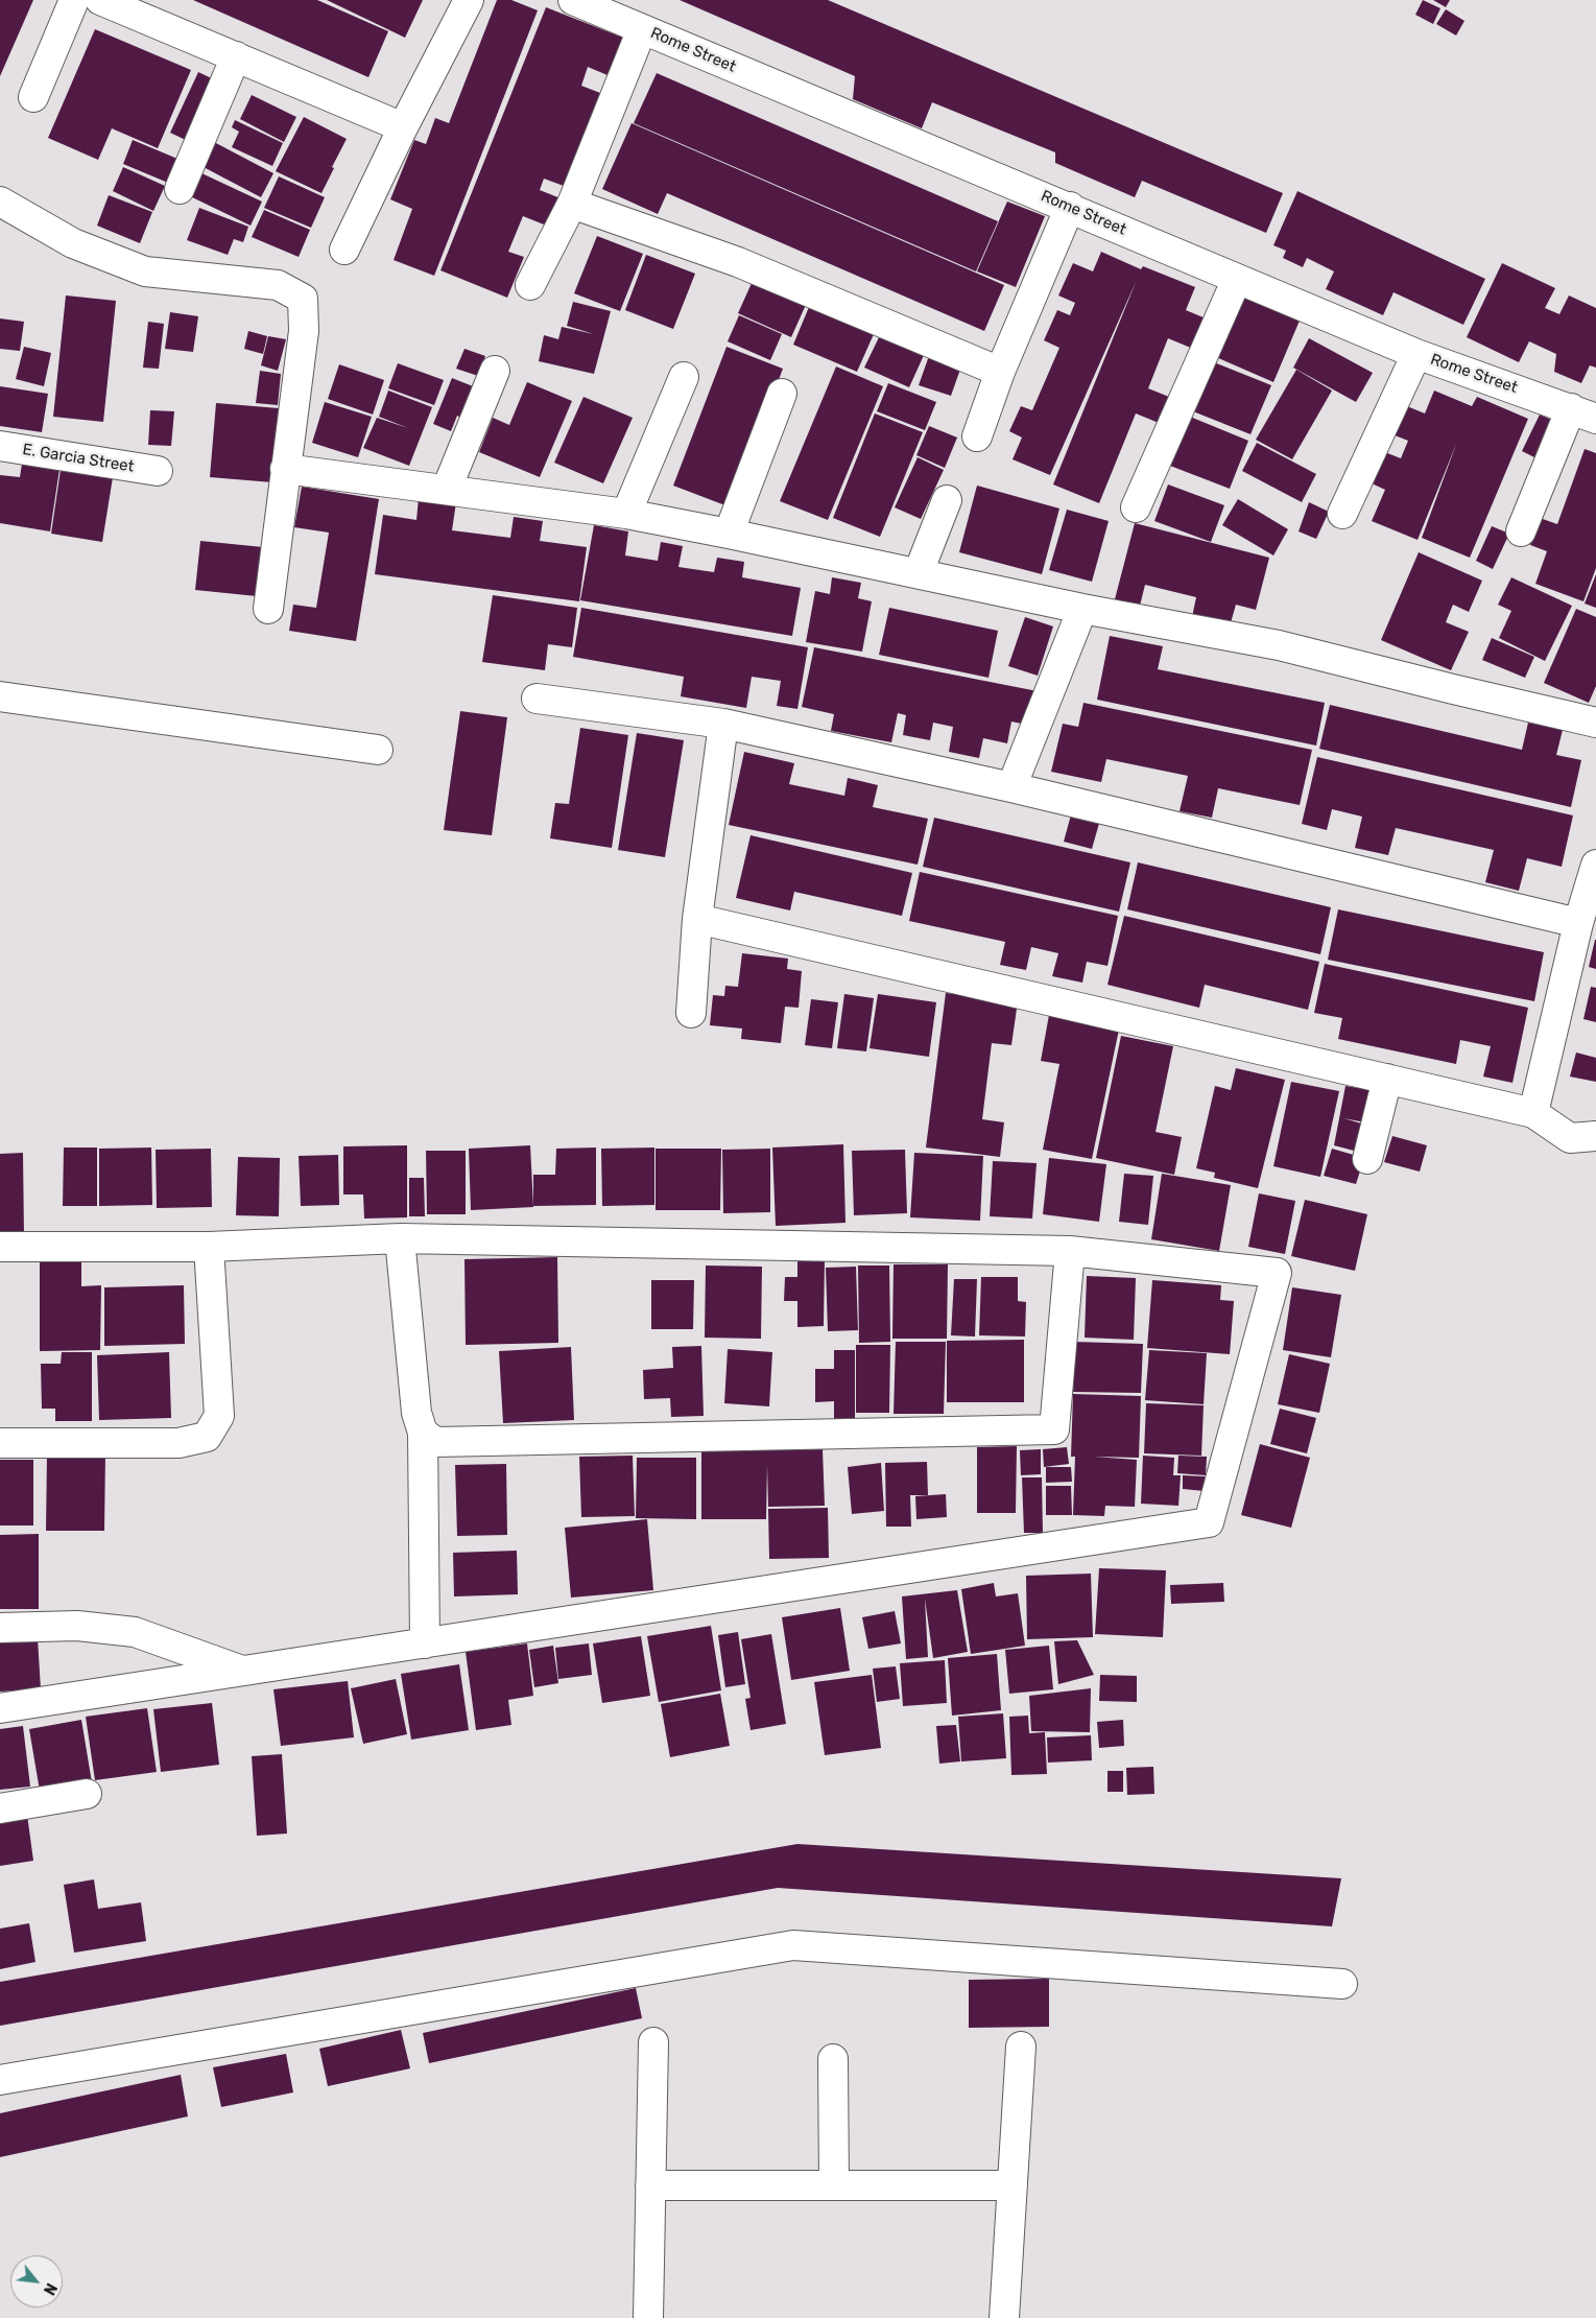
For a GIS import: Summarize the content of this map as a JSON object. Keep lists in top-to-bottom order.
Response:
{
  "streets": {
    "street": ["Rome Street", "E. Garcia Street"]
  },
  "north": "bottom right"
}
